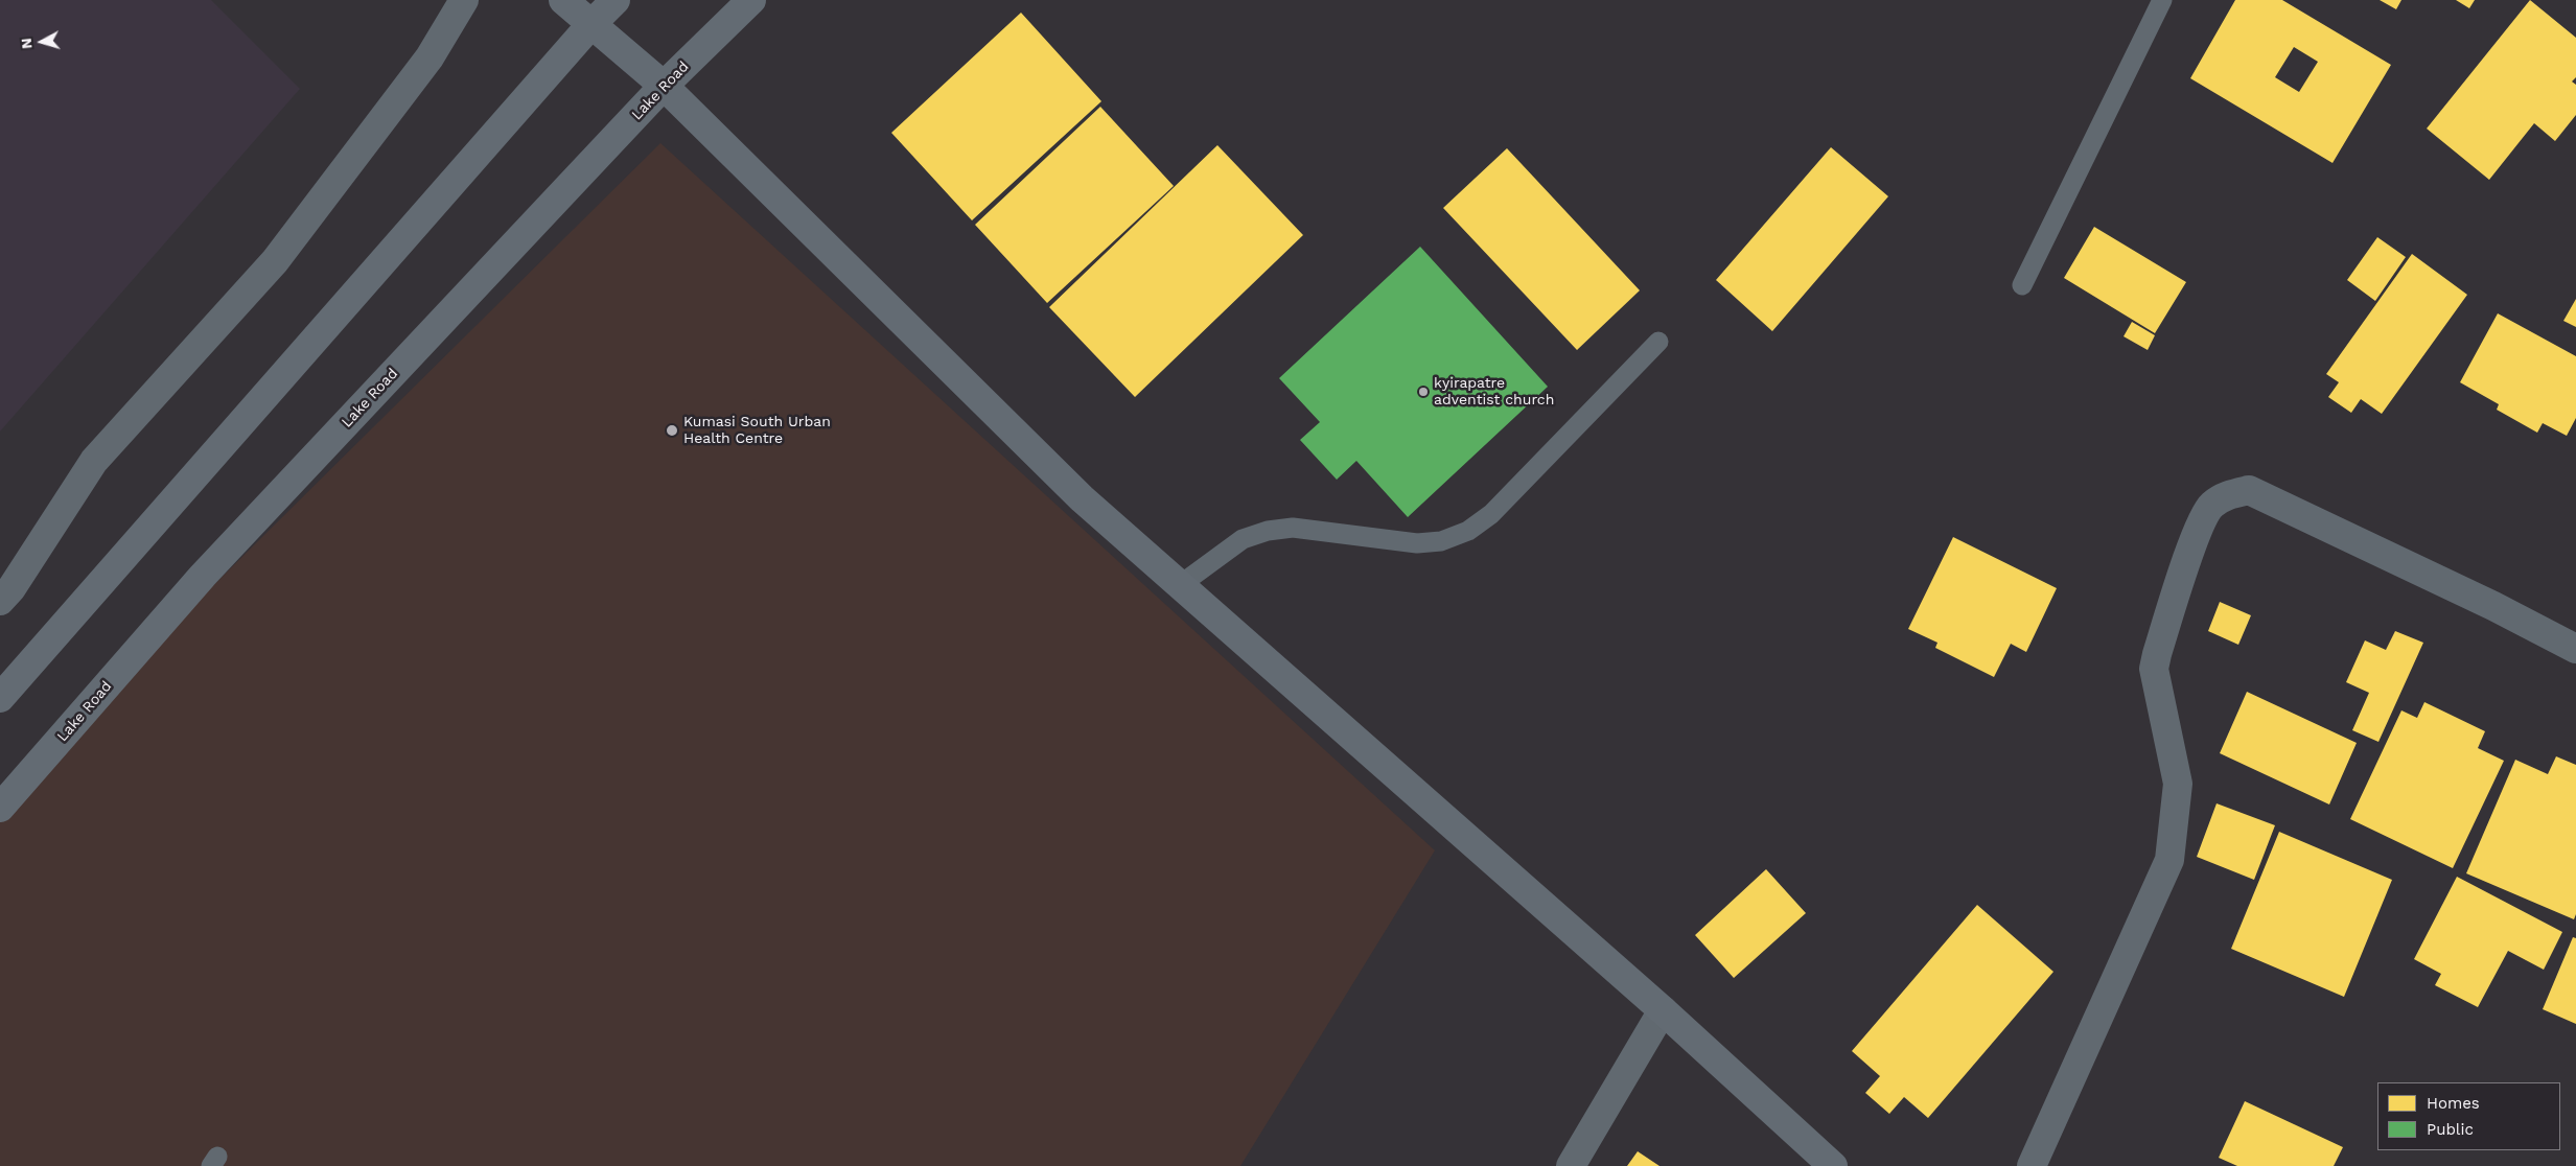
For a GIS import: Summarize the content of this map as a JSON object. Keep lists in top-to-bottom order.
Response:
{
  "streets": {
    "main road": ["Lake Road"]
  },
  "places": ["kyirapatre adventist church", "Kumasi South Urban Health Centre"],
  "legend": ["Homes", "Public"],
  "north": "left"
}
